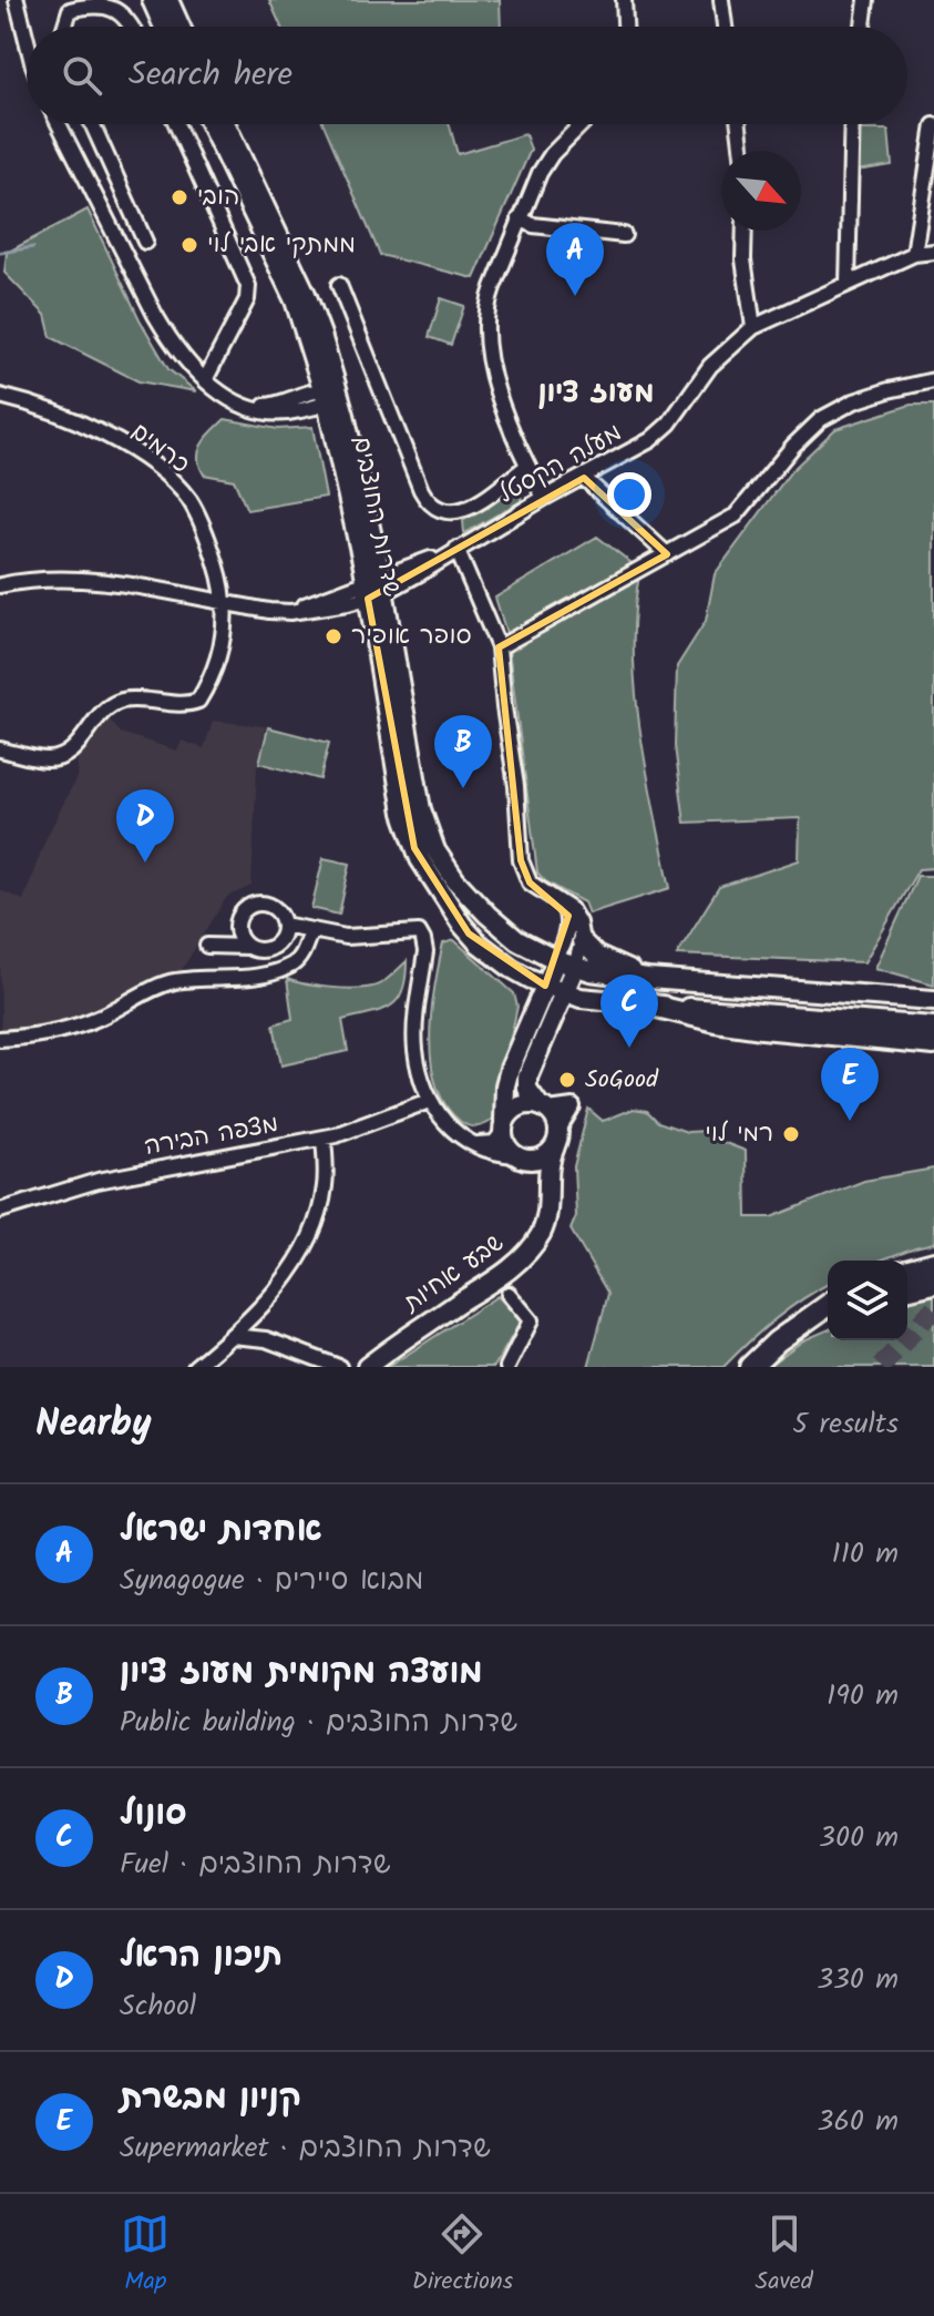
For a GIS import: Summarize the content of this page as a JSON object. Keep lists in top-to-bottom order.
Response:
{
  "streets": {
    "main road": ["שדרות החוצבים", "שבע אחיות"],
    "street": ["כרמים", "מעלה הקסטל", "מצפה הבירה"]
  },
  "crossings": [
    ["מעלה הקסטל", "שדרות החוצבים"]
  ],
  "districts": ["מעוז ציון"],
  "places": [
    "הובי",
    "ממתקי אבי לוי",
    "סופר אופיר",
    "SoGood",
    "רמי לוי"
  ],
  "north": "bottom right",
  "page": {
    "search": "Search here",
    "pins": [
      "A",
      "B",
      "D",
      "C",
      "E"
    ],
    "heading": ["Nearby", "5 results"],
    "list": [
      {
        "mark": "A",
        "name": "אחדות ישראל",
        "note": "Synagogue · מבוא סיירים",
        "value": "110 m"
      },
      {
        "mark": "B",
        "name": "מועצה מקומית מעוז ציון",
        "note": "Public building · שדרות החוצבים",
        "value": "190 m"
      },
      {
        "mark": "C",
        "name": "סונול",
        "note": "Fuel · שדרות החוצבים",
        "value": "300 m"
      },
      {
        "mark": "D",
        "name": "תיכון הראל",
        "note": "School",
        "value": "330 m"
      },
      {
        "mark": "E",
        "name": "קניון מבשרת",
        "note": "Supermarket · שדרות החוצבים",
        "value": "360 m"
      }
    ],
    "nav": ["Map", "Directions", "Saved"]
  }
}
